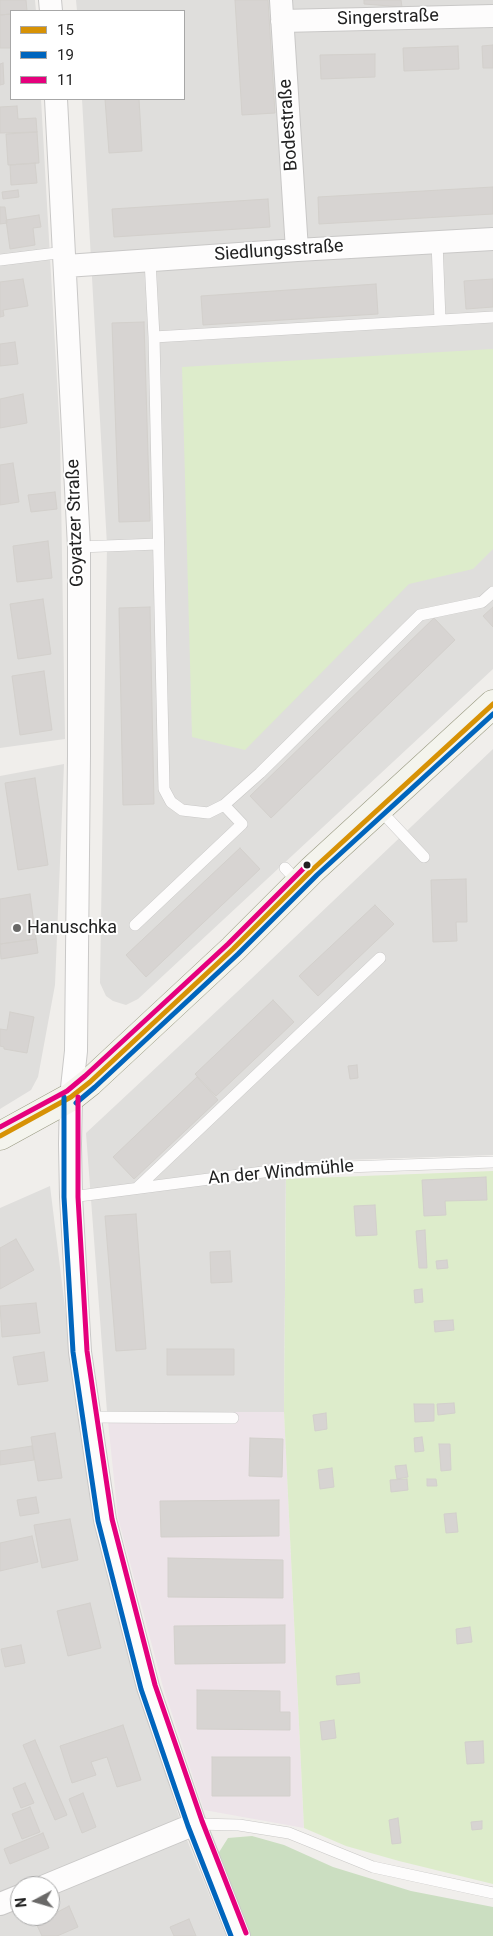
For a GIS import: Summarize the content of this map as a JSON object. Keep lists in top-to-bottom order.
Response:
{
  "streets": {
    "street": [
      "Singerstraße",
      "Bodestraße",
      "Siedlungsstraße",
      "Goyatzer Straße"
    ],
    "lane": ["An der Windmühle"]
  },
  "crossings": [
    ["Singerstraße", "Bodestraße"],
    ["Bodestraße", "Siedlungsstraße"],
    ["Siedlungsstraße", "Goyatzer Straße"],
    ["Goyatzer Straße", "An der Windmühle"]
  ],
  "places": ["Hanuschka"],
  "lines": ["transit line 15", "transit line 19", "transit line 11"],
  "legend": ["15", "19", "11"],
  "north": "left"
}
